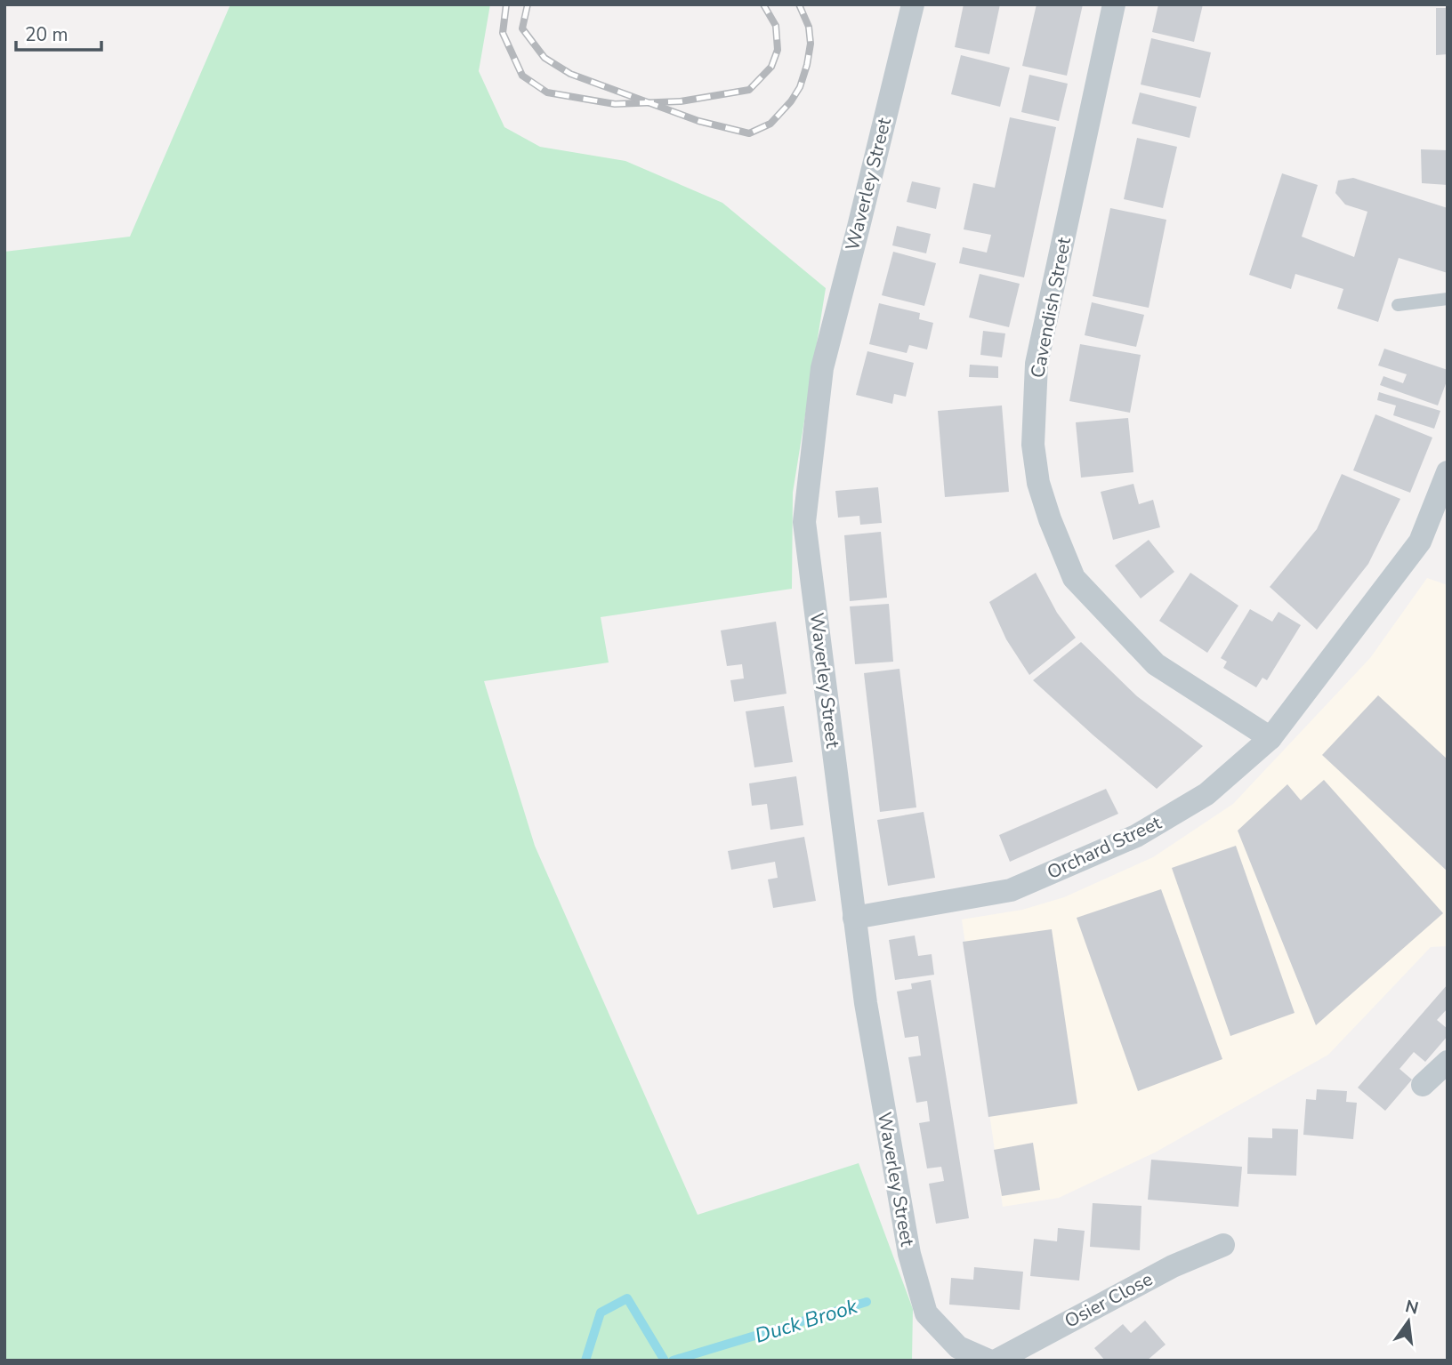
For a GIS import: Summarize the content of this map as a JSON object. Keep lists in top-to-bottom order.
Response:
{
  "streets": {
    "street": [
      "Waverley Street",
      "Cavendish Street",
      "Orchard Street",
      "Osier Close"
    ]
  },
  "crossings": [
    ["Waverley Street", "Orchard Street"],
    ["Cavendish Street", "Orchard Street"]
  ],
  "water": ["Duck Brook"],
  "scale_bar": "20 m",
  "north": "top"
}
